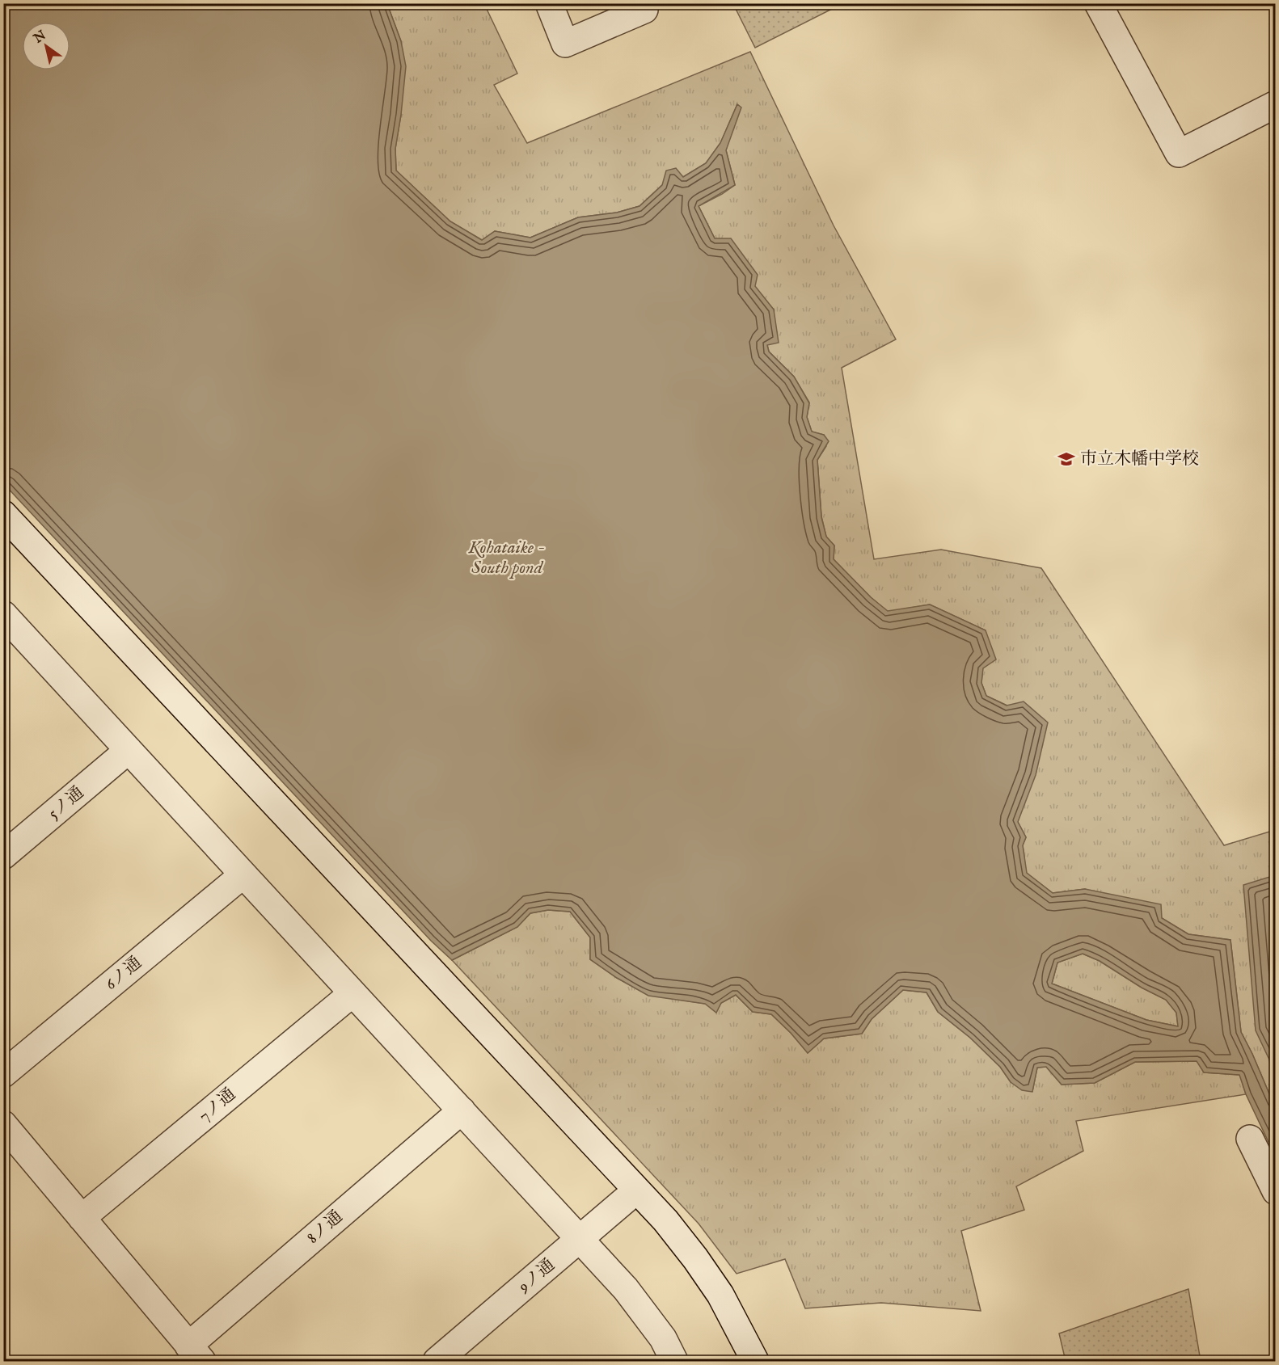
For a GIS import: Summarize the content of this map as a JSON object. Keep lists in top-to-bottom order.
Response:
{
  "streets": {
    "street": [
      "5ノ通",
      "6ノ通",
      "7ノ通",
      "8ノ通",
      "9ノ通"
    ]
  },
  "water": ["Kohataike - South pond"],
  "places": {
    "school or university": ["市立木幡中学校"]
  },
  "north": "top left"
}
